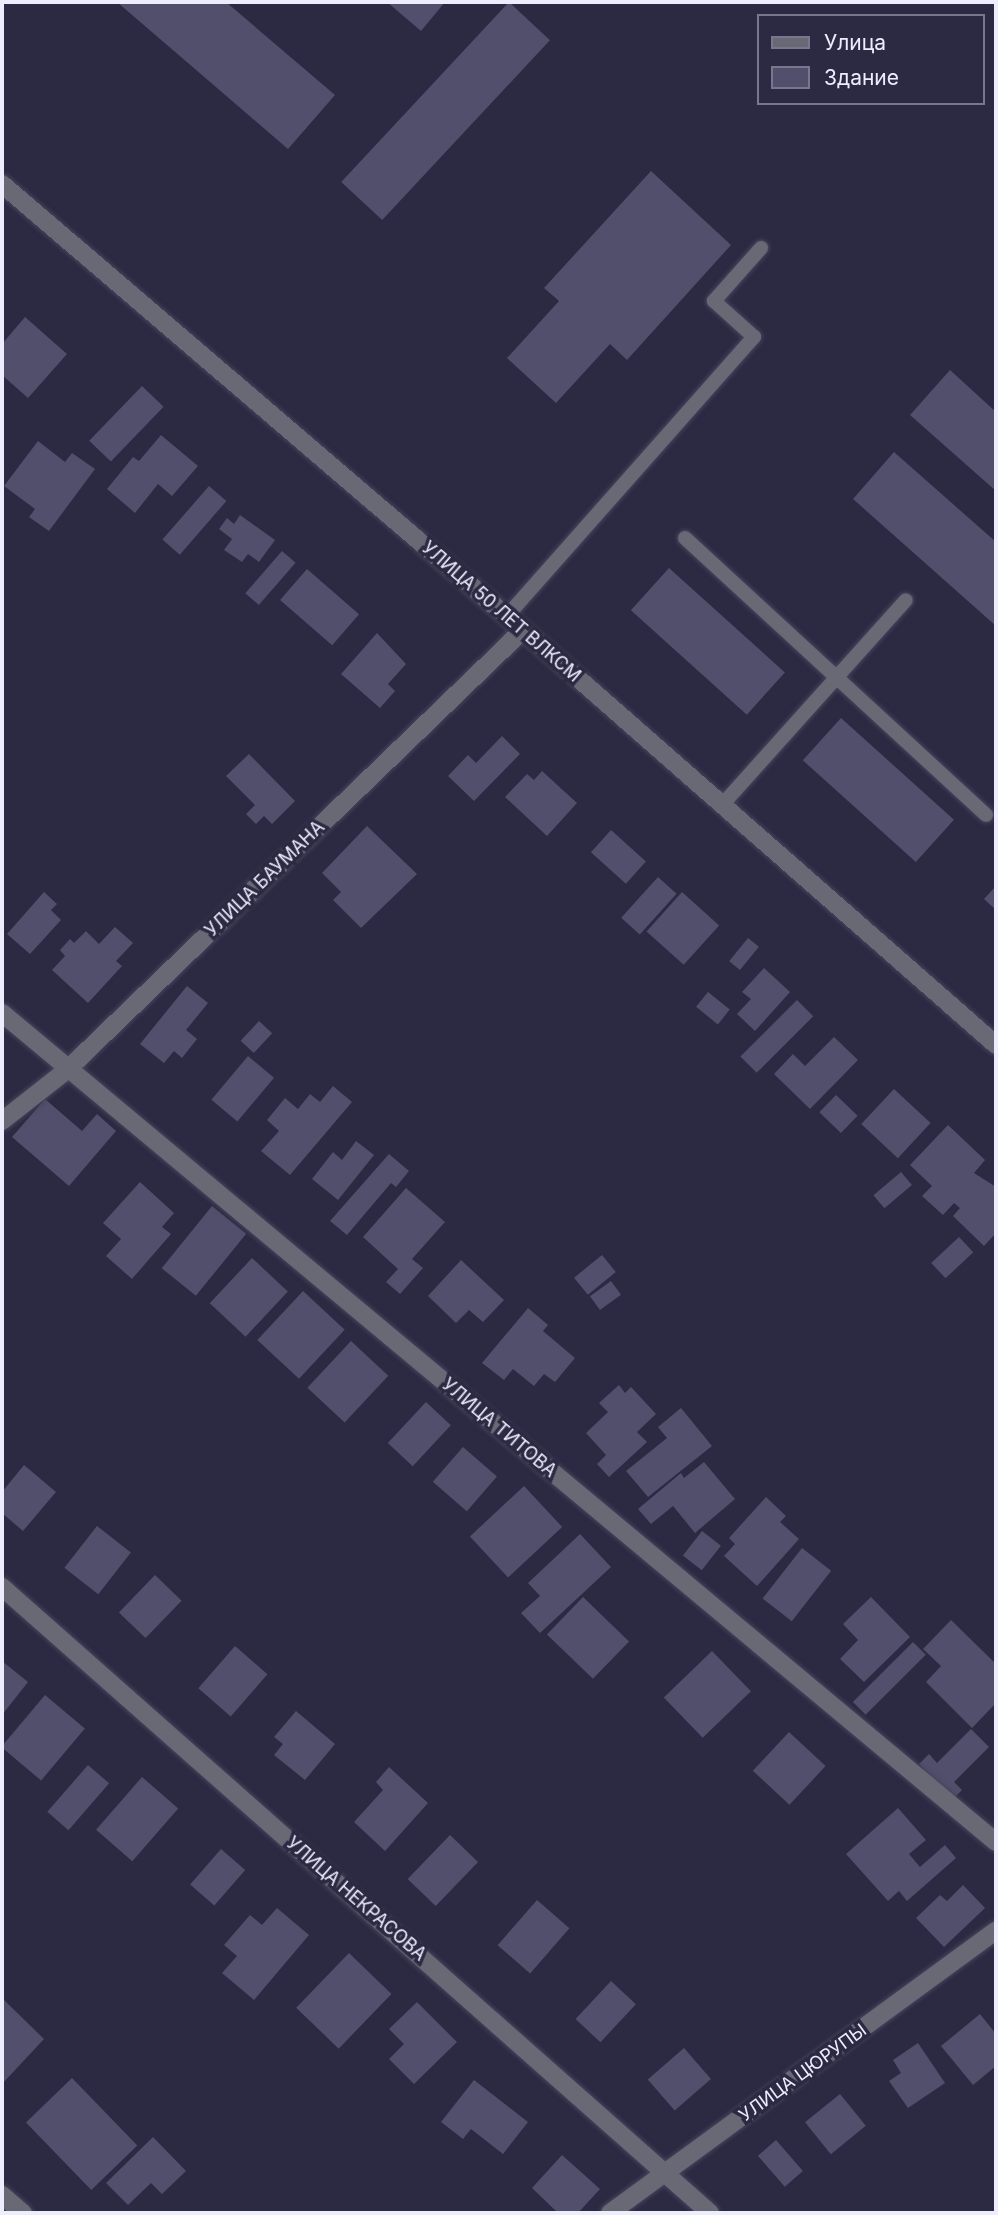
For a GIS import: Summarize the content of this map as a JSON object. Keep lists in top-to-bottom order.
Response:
{
  "streets": {
    "street": [
      "УЛИЦА 50 ЛЕТ ВЛКСМ",
      "УЛИЦА БАУМАНА",
      "УЛИЦА ТИТОВА",
      "УЛИЦА НЕКРАСОВА",
      "УЛИЦА ЦЮРУПЫ"
    ]
  },
  "crossings": [
    ["УЛИЦА 50 ЛЕТ ВЛКСМ", "УЛИЦА БАУМАНА"],
    ["УЛИЦА БАУМАНА", "УЛИЦА ТИТОВА"],
    ["УЛИЦА НЕКРАСОВА", "УЛИЦА ЦЮРУПЫ"]
  ],
  "legend": ["Улица", "Здание"]
}
